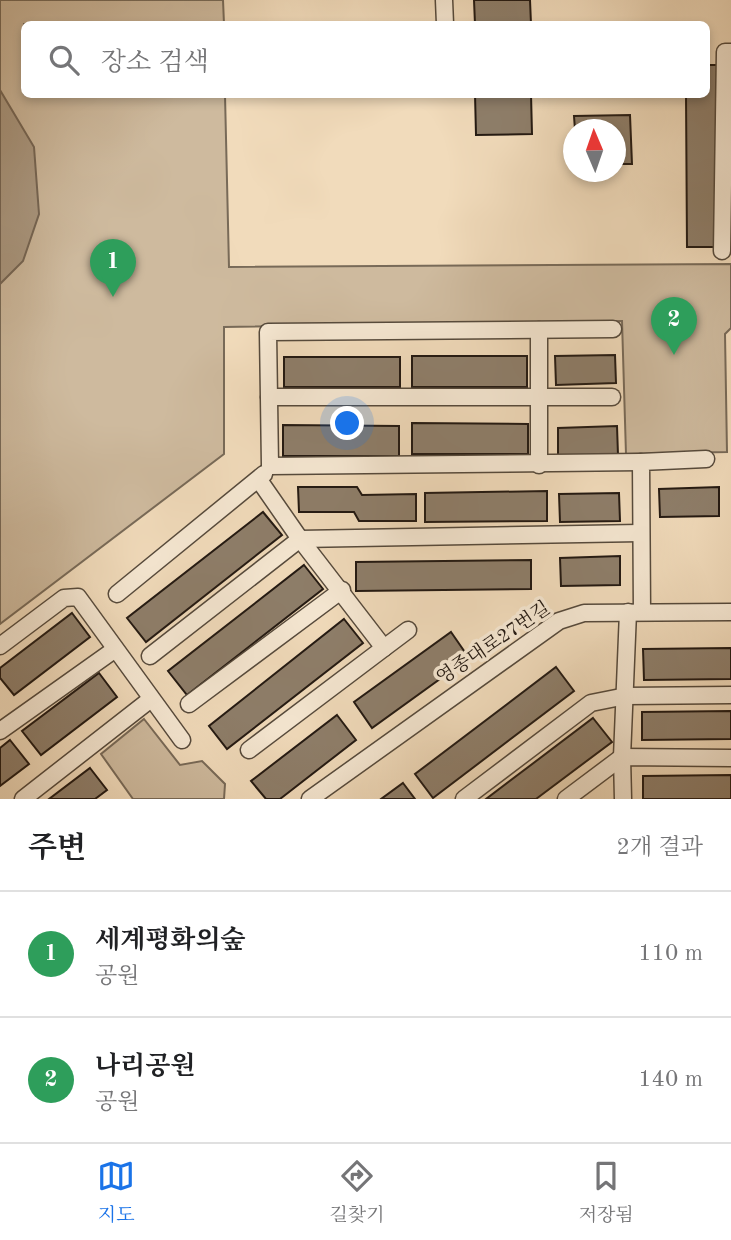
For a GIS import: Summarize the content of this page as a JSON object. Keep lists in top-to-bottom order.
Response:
{
  "streets": {
    "street": ["영종대로27번길"]
  },
  "north": "top",
  "page": {
    "search": "장소 검색",
    "pins": ["1", "2"],
    "heading": ["주변", "2개 결과"],
    "list": [
      {
        "mark": "1",
        "name": "세계평화의숲",
        "note": "공원",
        "value": "110 m"
      },
      {
        "mark": "2",
        "name": "나리공원",
        "note": "공원",
        "value": "140 m"
      }
    ],
    "nav": ["지도", "길찾기", "저장됨"]
  }
}
